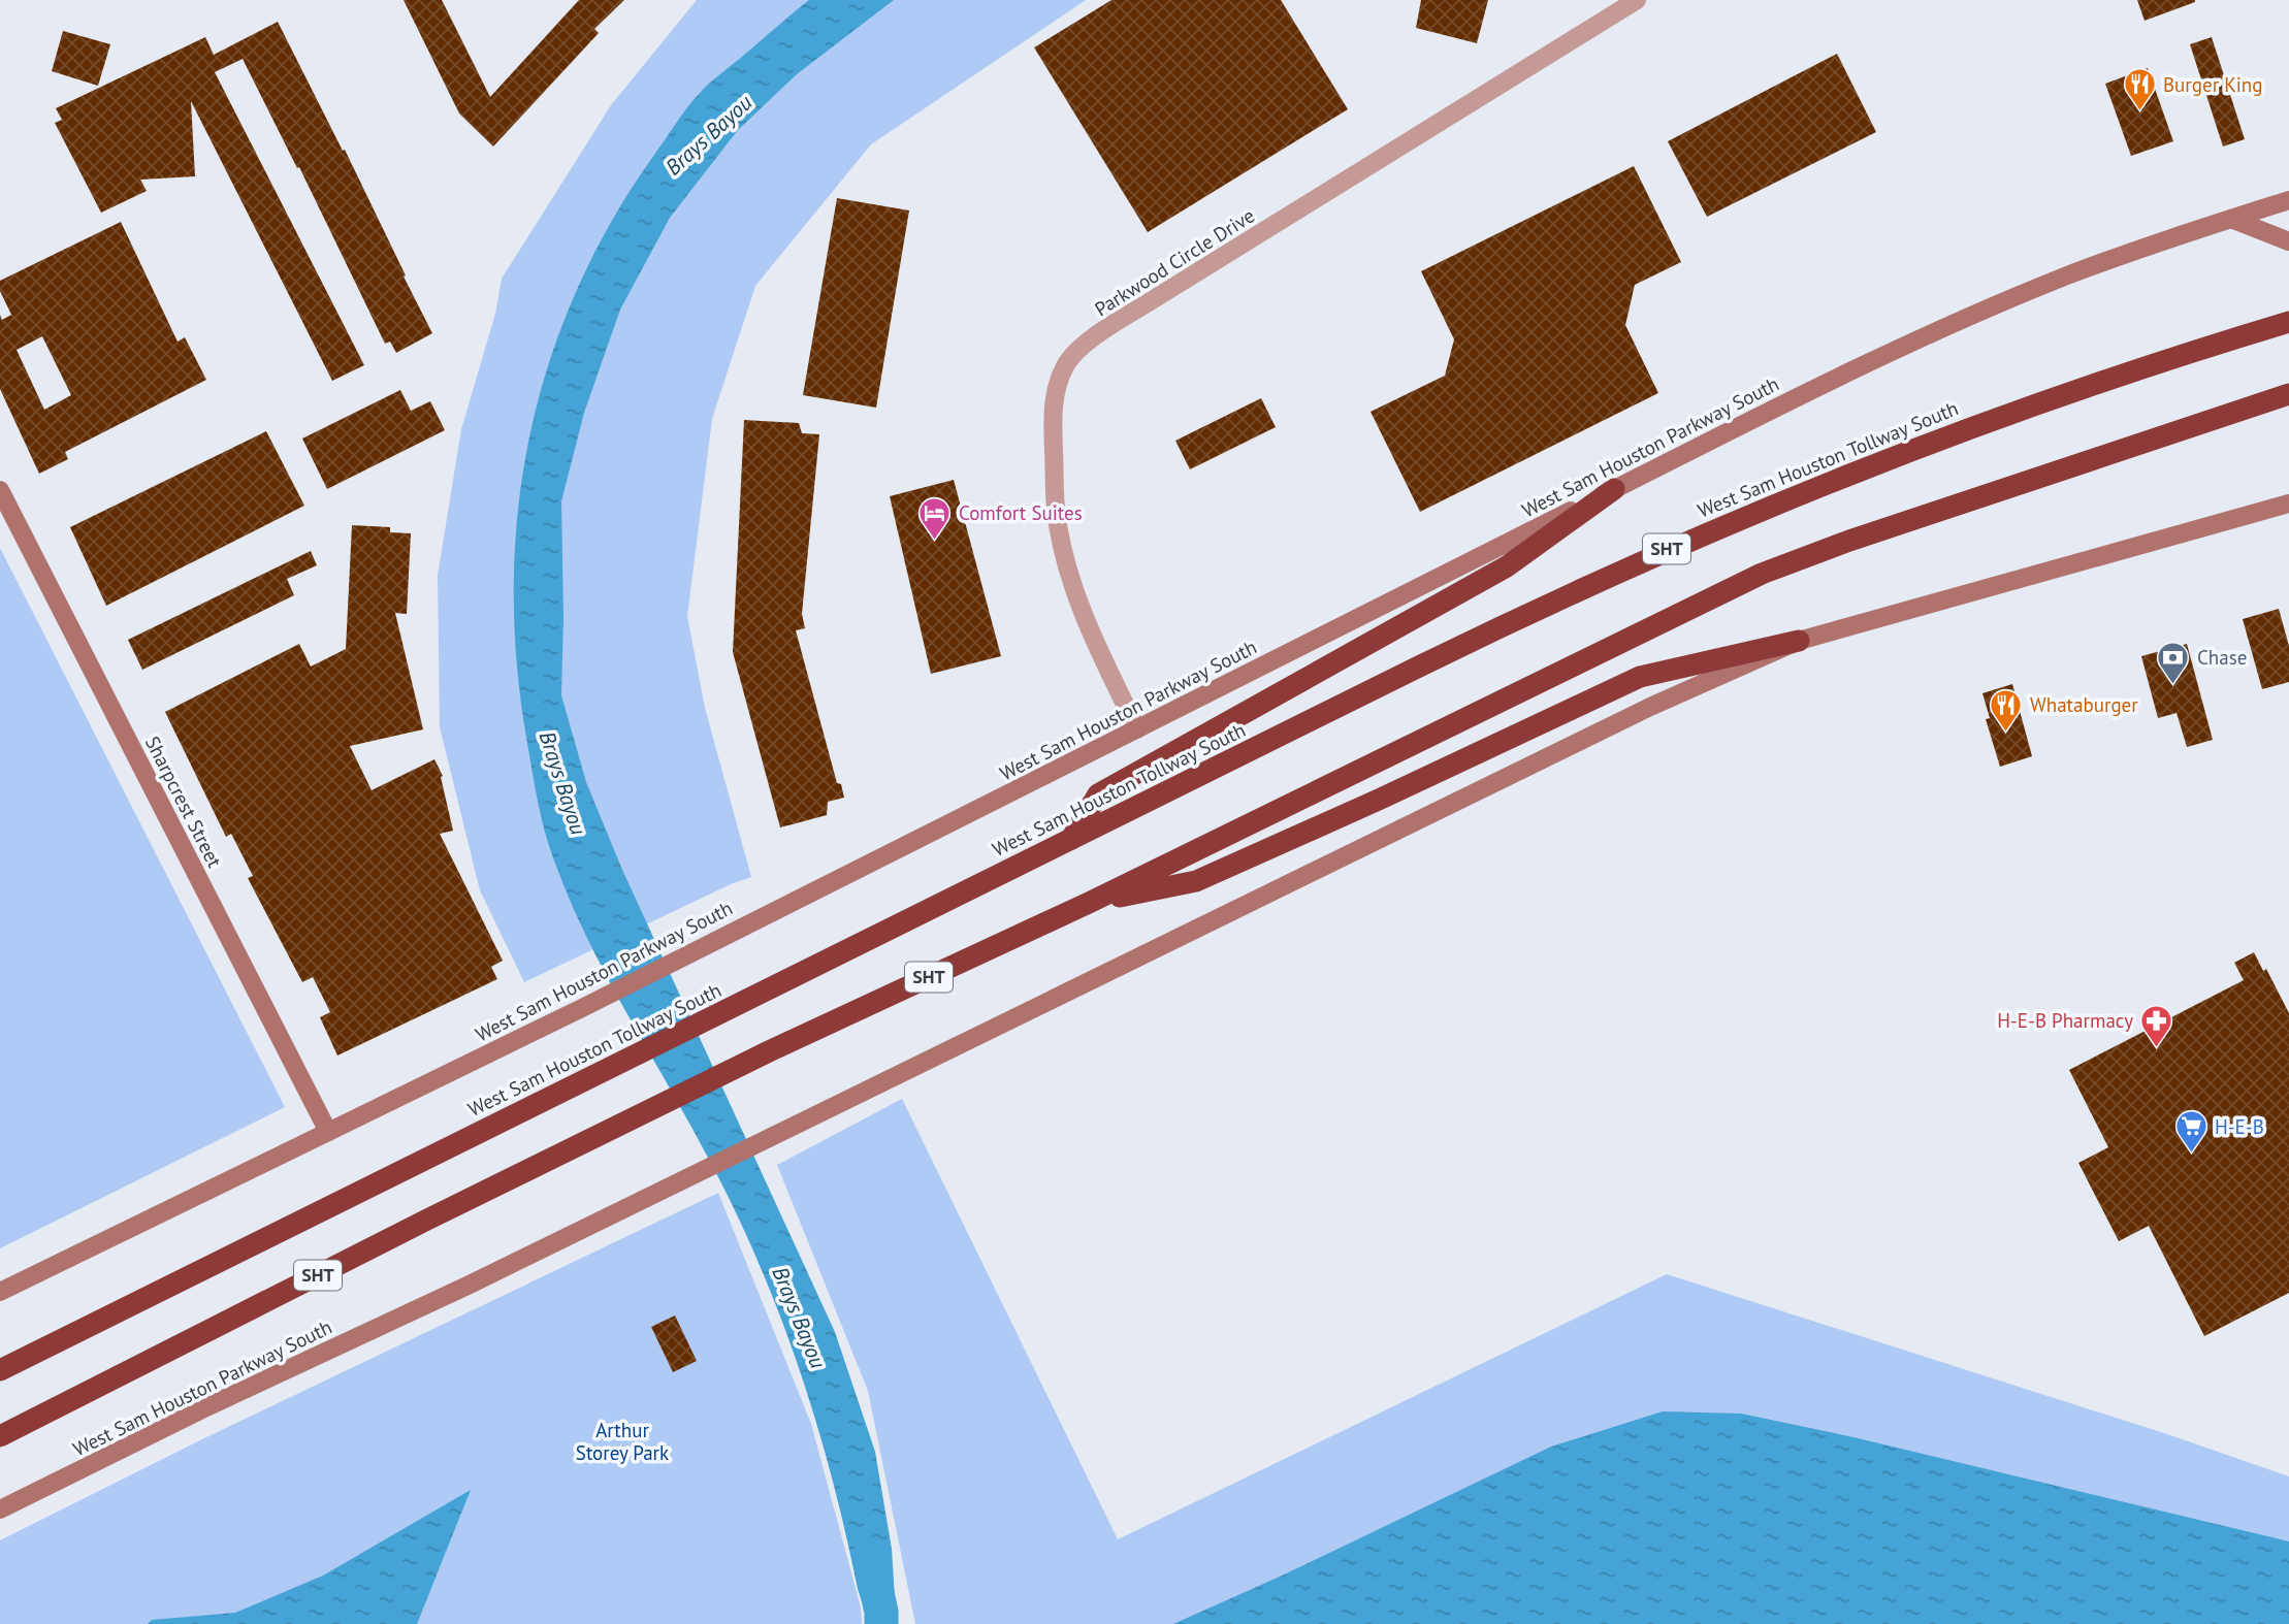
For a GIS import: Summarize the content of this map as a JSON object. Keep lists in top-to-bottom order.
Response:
{
  "streets": {
    "highway": ["West Sam Houston Tollway South", "SHT"],
    "main road": ["West Sam Houston Parkway South", "Sharpcrest Street"],
    "street": ["Parkwood Circle Drive"]
  },
  "crossings": [
    ["Parkwood Circle Drive", "West Sam Houston Parkway South"],
    ["West Sam Houston Parkway South", "Sharpcrest Street"]
  ],
  "water": ["Brays Bayou"],
  "parks": ["Arthur Storey Park"],
  "places": {
    "restaurant": ["Burger King", "Whataburger"],
    "hotel": ["Comfort Suites"],
    "bank": ["Chase"],
    "pharmacy": ["H-E-B Pharmacy"],
    "supermarket": ["H-E-B"]
  }
}
